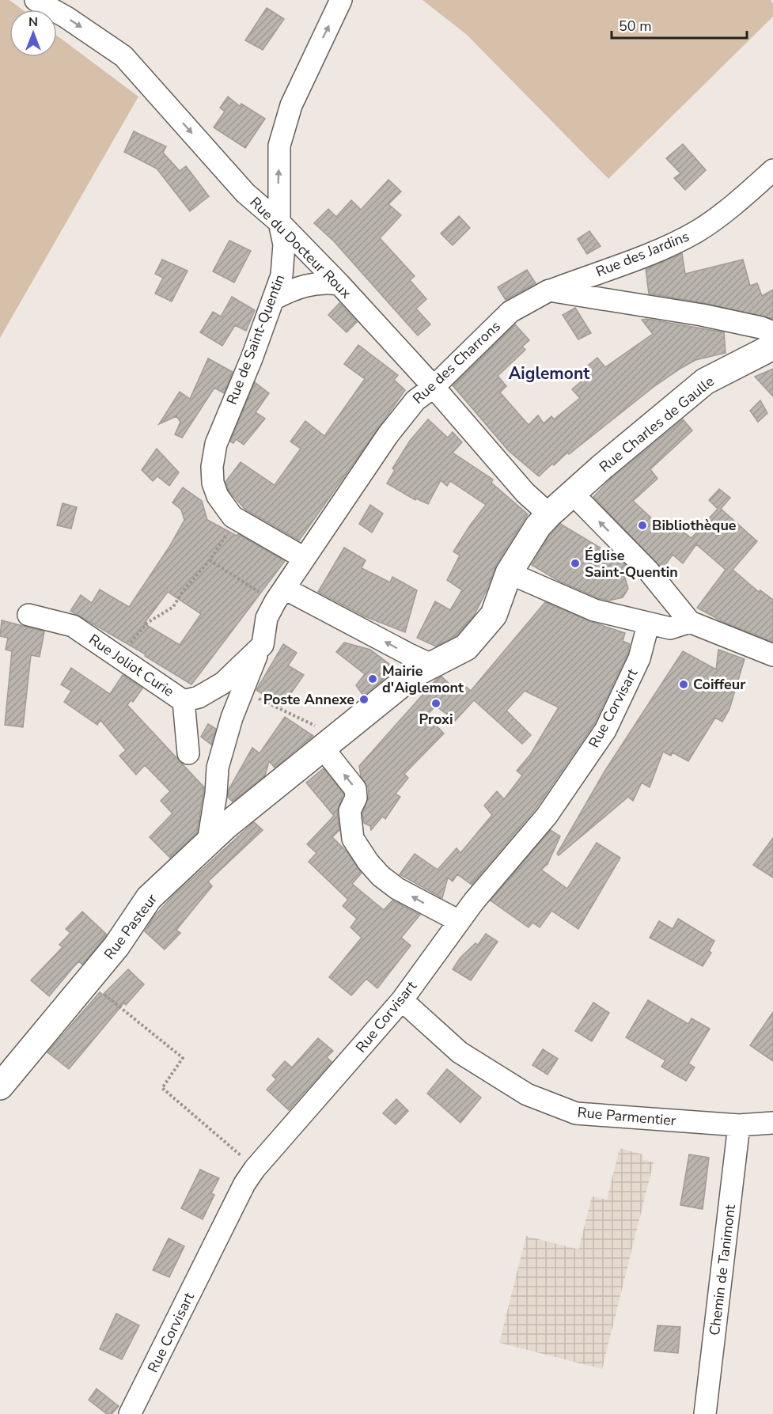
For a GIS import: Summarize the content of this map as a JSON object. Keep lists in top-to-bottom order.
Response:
{
  "streets": {
    "street": [
      "Rue du Docteur Roux",
      "Rue des Jardins",
      "Rue de Saint-Quentin",
      "Rue des Charrons",
      "Rue Charles de Gaulle",
      "Rue Joliot Curie",
      "Rue Corvisart",
      "Rue Pasteur",
      "Rue Parmentier",
      "Chemin de Tanimont"
    ]
  },
  "crossings": [
    ["Rue du Docteur Roux", "Rue de Saint-Quentin"],
    ["Rue du Docteur Roux", "Rue des Charrons"],
    ["Rue du Docteur Roux", "Rue Charles de Gaulle"],
    ["Rue des Jardins", "Rue des Charrons"],
    ["Rue de Saint-Quentin", "Rue des Charrons"],
    ["Rue des Charrons", "Rue Pasteur"],
    ["Rue Charles de Gaulle", "Rue Pasteur"],
    ["Rue Corvisart", "Rue Parmentier"],
    ["Rue Parmentier", "Chemin de Tanimont"]
  ],
  "one_way": ["Rue du Docteur Roux", "Rue de Saint-Quentin"],
  "districts": ["Aiglemont"],
  "places": [
    "Bibliothèque",
    "Église Saint-Quentin",
    "Mairie d'Aiglemont",
    "Coiffeur",
    "Poste Annexe",
    "Proxi"
  ],
  "scale_bar": "50 m",
  "north": "top"
}
